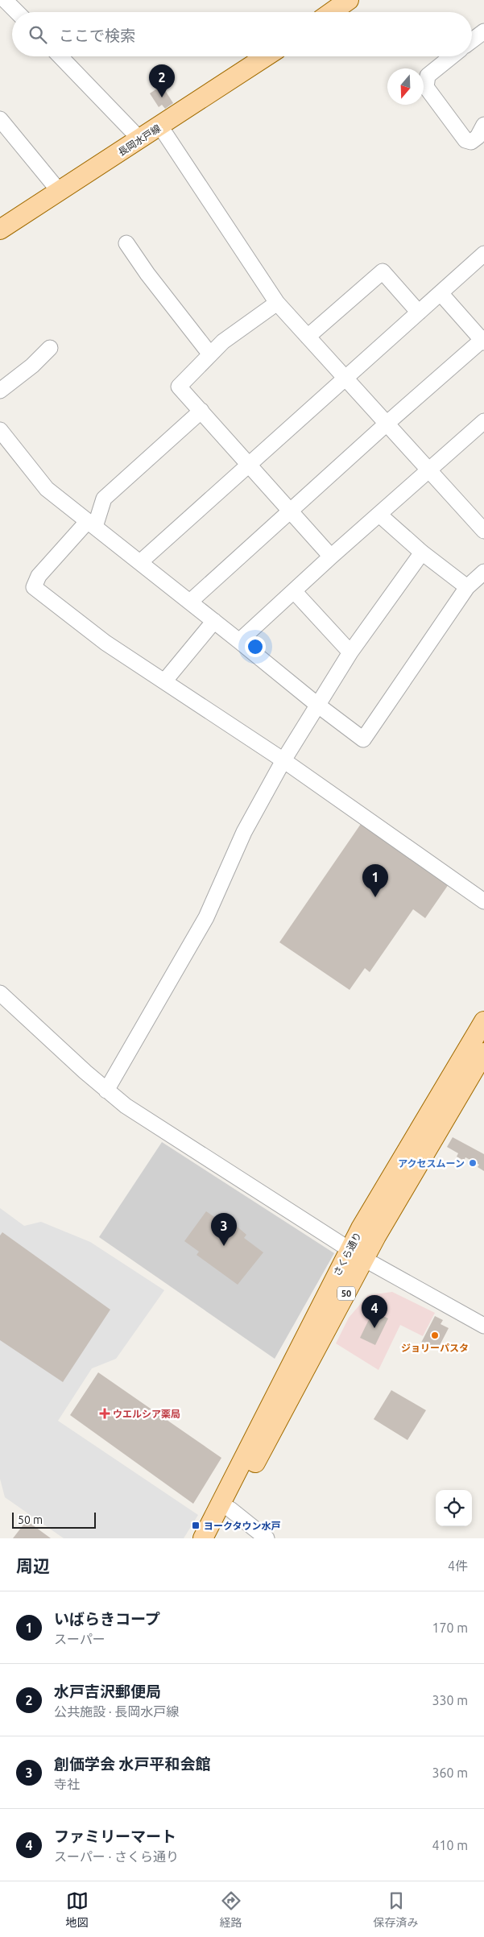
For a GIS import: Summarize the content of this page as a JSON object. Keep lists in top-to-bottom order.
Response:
{
  "streets": {
    "main road": ["長岡水戸線", "さくら通り", "50"]
  },
  "places": {
    "other": ["アクセスムーン", "ジョリーパスタ"],
    "health": ["ウエルシア薬局"],
    "transit": ["ヨークタウン水戸"]
  },
  "scale_bar": "50 m",
  "north": "bottom",
  "page": {
    "search": "ここで検索",
    "pins": [
      "2",
      "1",
      "3",
      "4"
    ],
    "scale": "50 m",
    "heading": ["周辺", "4件"],
    "list": [
      {
        "mark": "1",
        "name": "いばらきコープ",
        "note": "スーパー",
        "value": "170 m"
      },
      {
        "mark": "2",
        "name": "水戸吉沢郵便局",
        "note": "公共施設 · 長岡水戸線",
        "value": "330 m"
      },
      {
        "mark": "3",
        "name": "創価学会 水戸平和会館",
        "note": "寺社",
        "value": "360 m"
      },
      {
        "mark": "4",
        "name": "ファミリーマート",
        "note": "スーパー · さくら通り",
        "value": "410 m"
      }
    ],
    "nav": ["地図", "経路", "保存済み"]
  }
}
